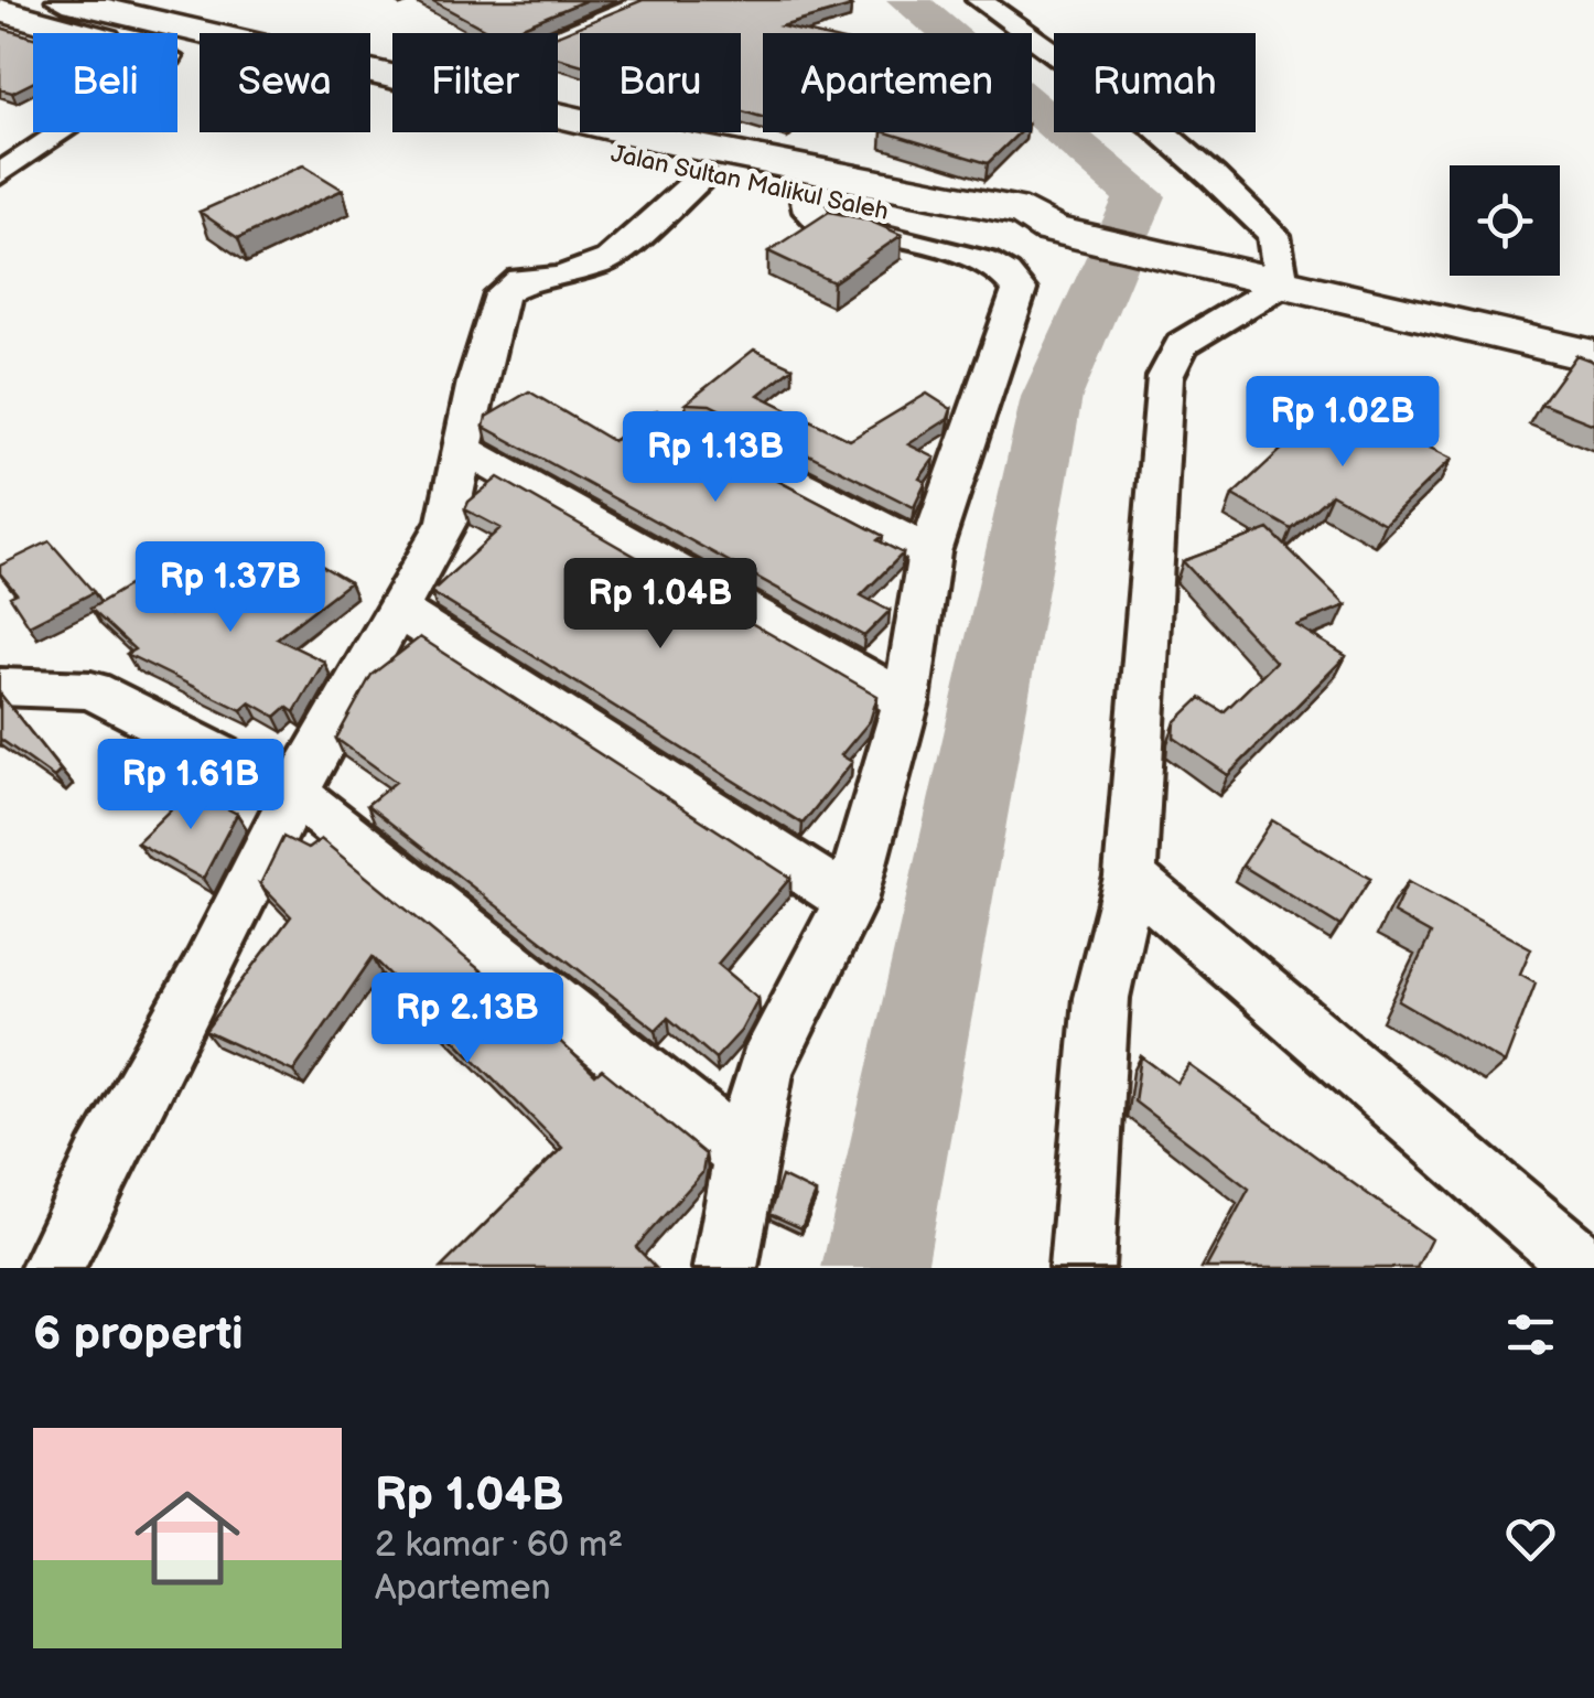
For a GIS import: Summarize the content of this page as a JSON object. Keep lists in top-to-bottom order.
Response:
{
  "streets": {
    "main road": ["Jalan Sultan Malikul Saleh"]
  },
  "page": {
    "chip": [
      "Beli",
      "Sewa",
      "Filter",
      "Baru",
      "Apartemen",
      "Rumah"
    ],
    "price": [
      "Rp 1.02B",
      "Rp 1.13B",
      "Rp 1.37B",
      "Rp 1.04B",
      "Rp 1.61B",
      "Rp 2.13B"
    ],
    "heading": "6 properti",
    "list": [
      {
        "name": "Rp 1.04B",
        "note": "2 kamar · 60 m² · Apartemen"
      }
    ]
  }
}
